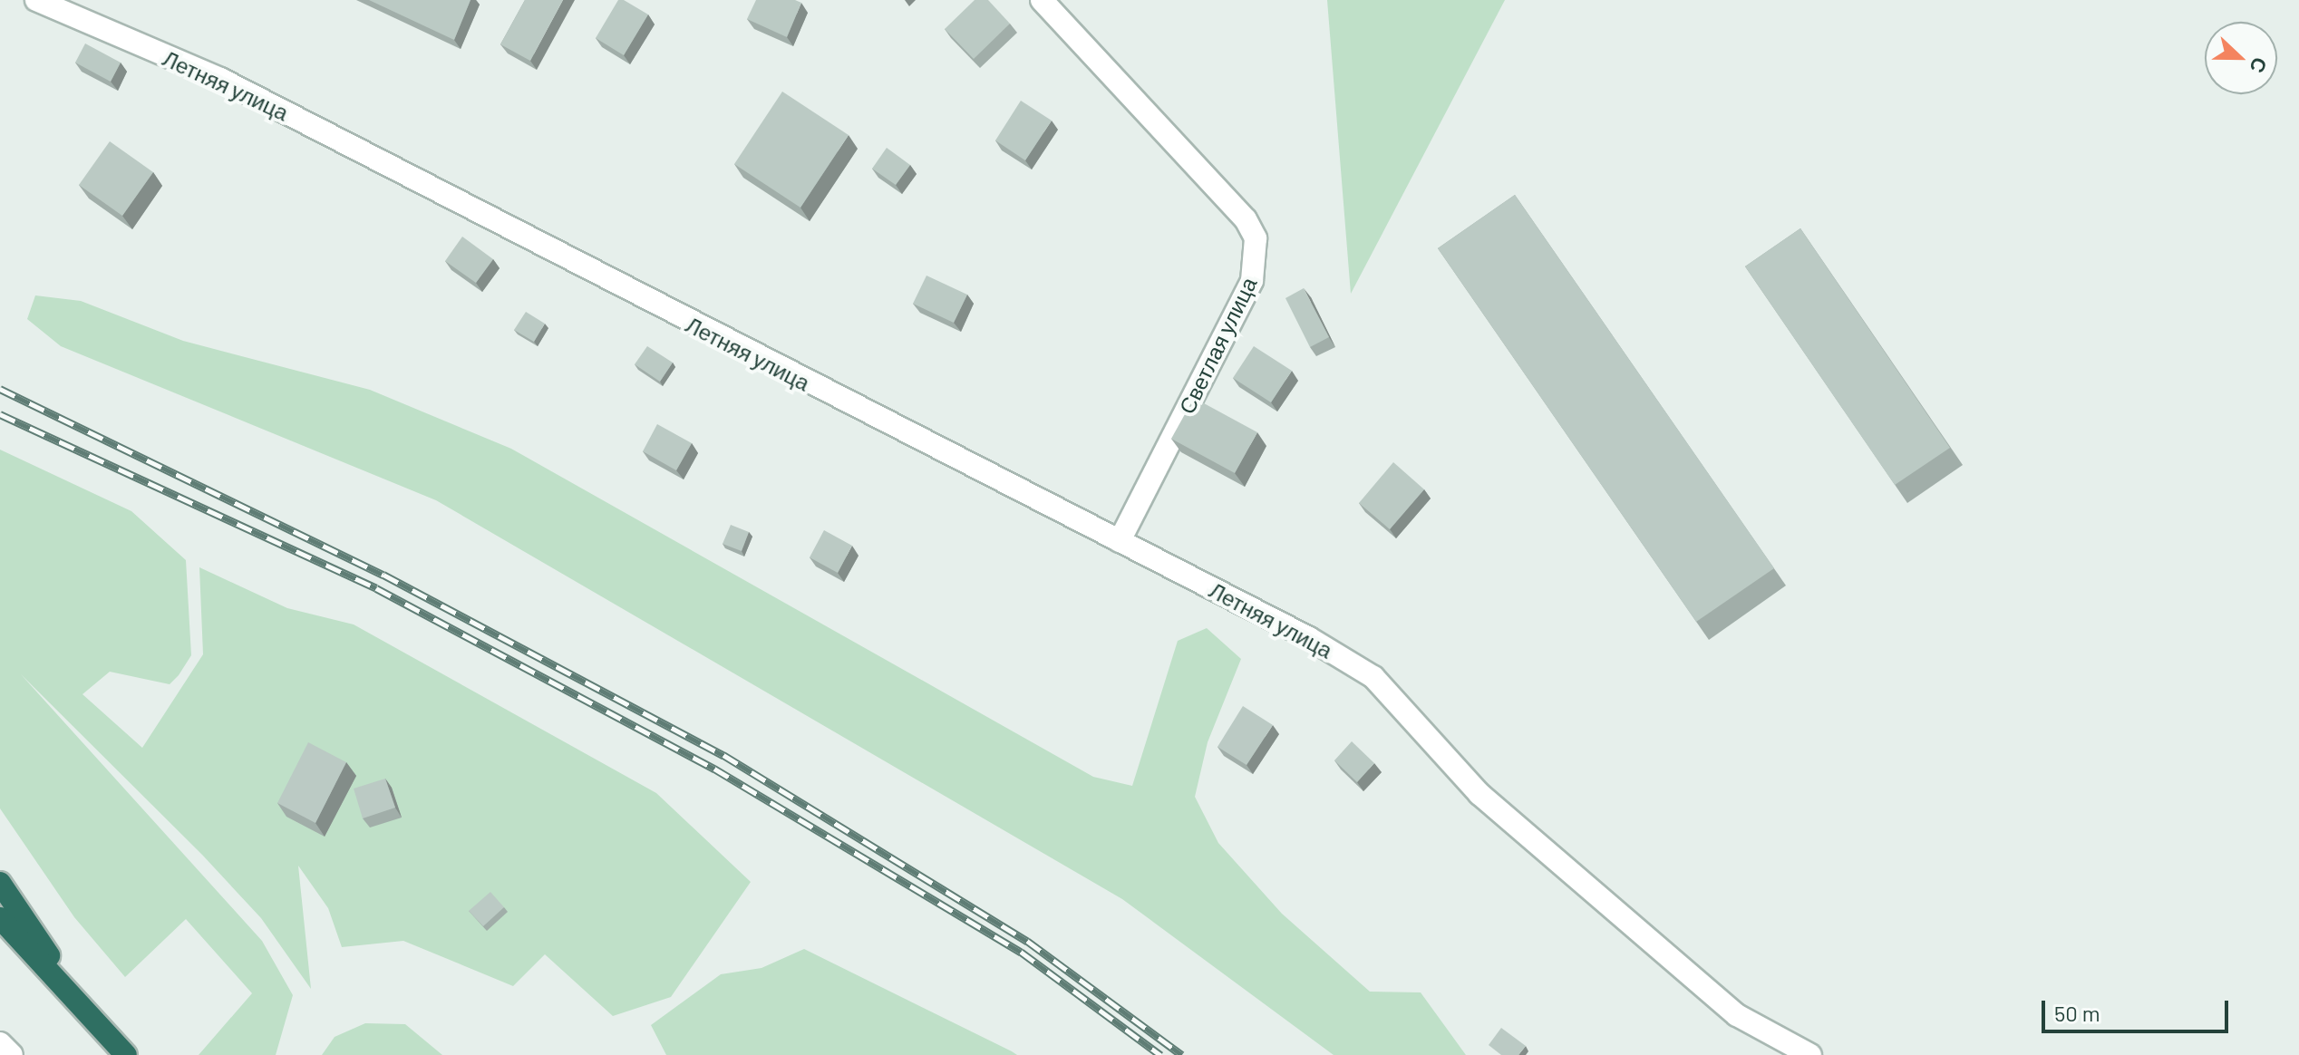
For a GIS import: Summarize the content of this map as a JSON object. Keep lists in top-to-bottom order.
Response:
{
  "streets": {
    "street": ["Летняя улица", "Светлая улица"]
  },
  "crossings": [
    ["Летняя улица", "Светлая улица"]
  ],
  "scale_bar": "50 m",
  "north": "right"
}
